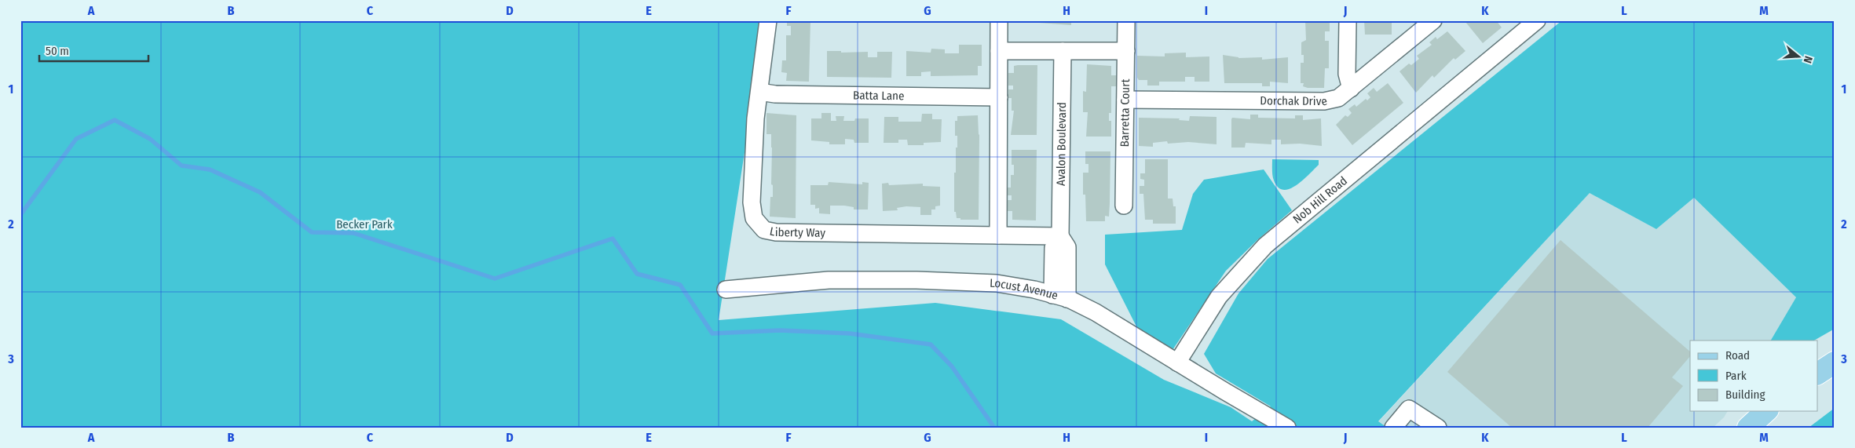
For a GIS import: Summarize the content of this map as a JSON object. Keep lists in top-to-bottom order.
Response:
{
  "streets": {
    "street": [
      "Batta Lane",
      "Dorchak Drive",
      "Barretta Court",
      "Avalon Boulevard",
      "Nob Hill Road",
      "Liberty Way",
      "Locust Avenue"
    ]
  },
  "crossings": [
    ["Batta Lane", "Liberty Way"],
    ["Dorchak Drive", "Barretta Court"],
    ["Avalon Boulevard", "Liberty Way"],
    ["Avalon Boulevard", "Locust Avenue"],
    ["Nob Hill Road", "Locust Avenue"]
  ],
  "parks": ["Becker Park"],
  "legend": ["Road", "Park", "Building"],
  "scale_bar": "50 m",
  "north": "right",
  "grid": {
    "columns": [
      "A",
      "B",
      "C",
      "D",
      "E",
      "F",
      "G",
      "H",
      "I",
      "J",
      "K",
      "L",
      "M"
    ],
    "rows": ["1", "2", "3"]
  }
}
